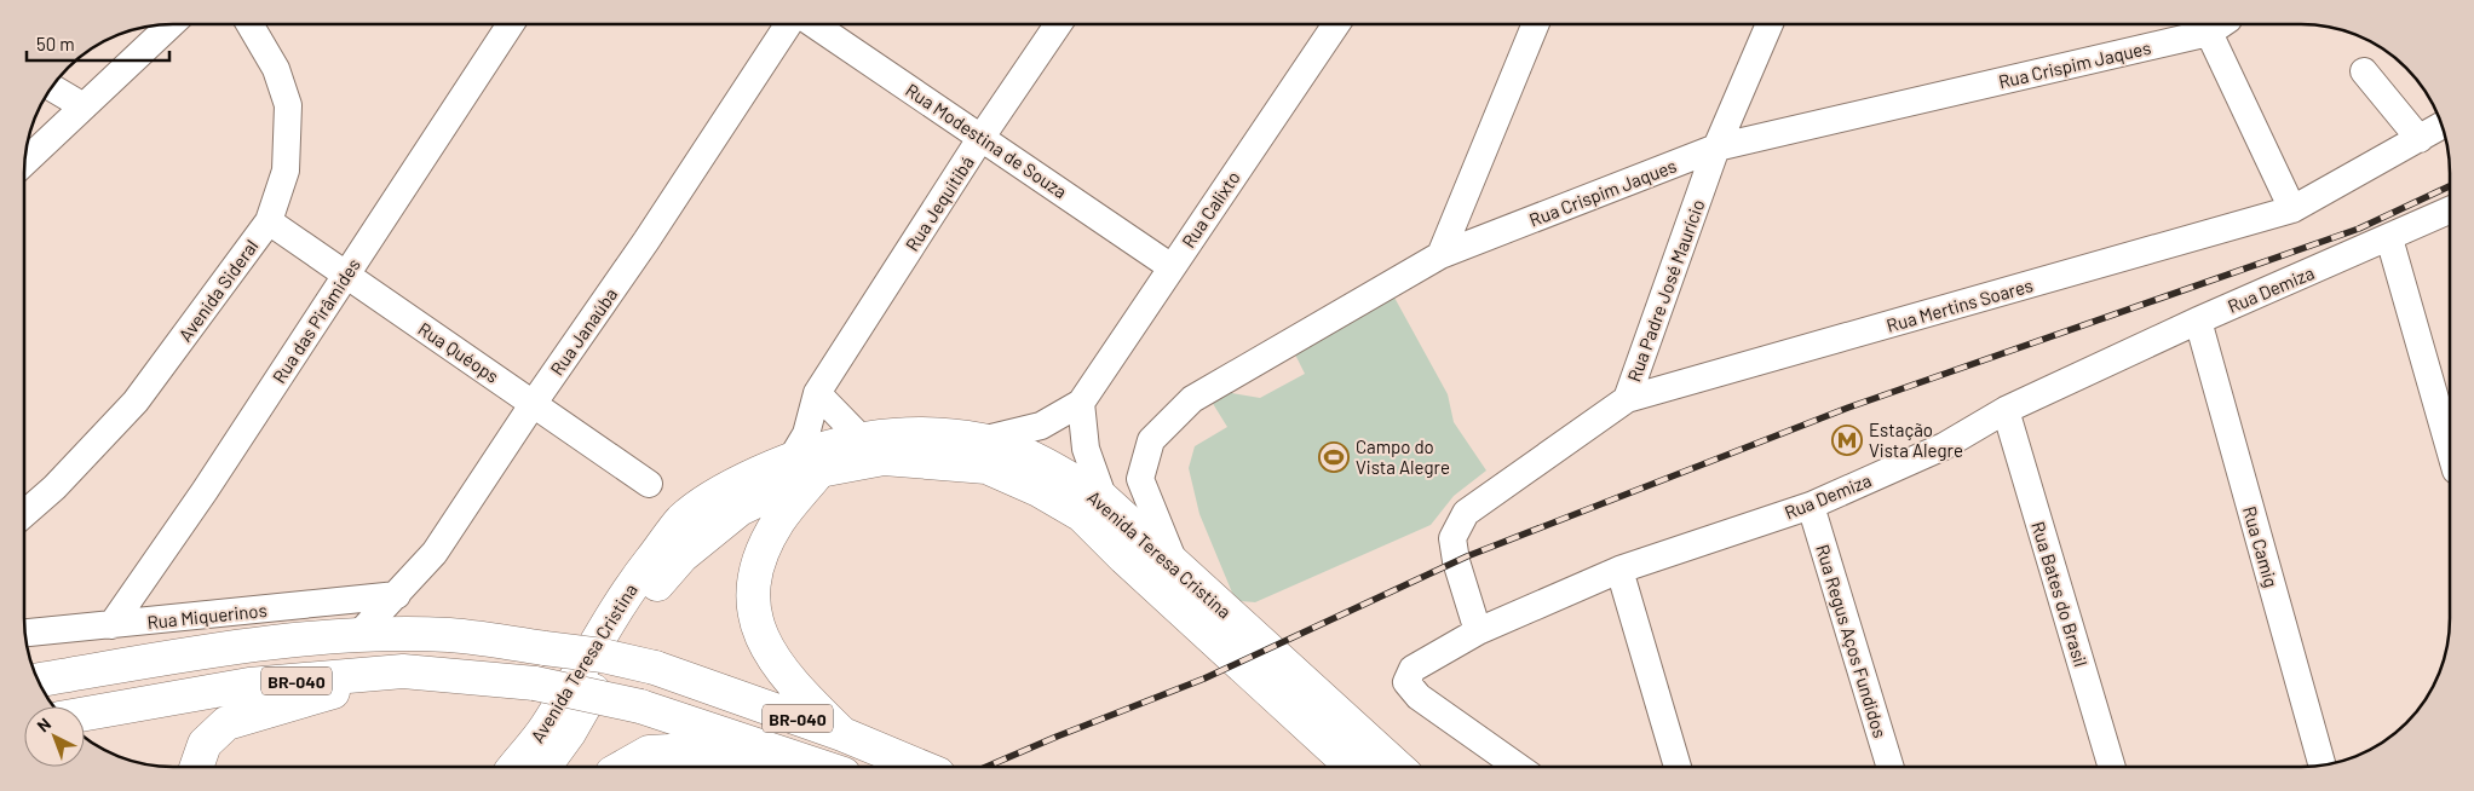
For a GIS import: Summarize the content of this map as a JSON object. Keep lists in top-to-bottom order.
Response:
{
  "streets": {
    "main road": ["Avenida Teresa Cristina", "BR-040"],
    "street": [
      "Rua Crispim Jaques",
      "Rua Modestina de Souza",
      "Rua Jequitibá",
      "Rua Calixto",
      "Rua Demiza",
      "Avenida Sideral",
      "Rua Padre José Maurício",
      "Rua Mertins Soares",
      "Rua das Pirâmides",
      "Rua Janaúba",
      "Rua Quéops",
      "Rua Camig",
      "Rua Bates do Brasil",
      "Rua Miquerinos",
      "Rua Regus Aços Fundidos"
    ]
  },
  "crossings": [
    ["Rua Crispim Jaques", "Rua Padre José Maurício"],
    ["Rua Crispim Jaques", "Avenida Teresa Cristina"],
    ["Rua Modestina de Souza", "Rua Jequitibá"],
    ["Rua Modestina de Souza", "Rua Calixto"],
    ["Rua Jequitibá", "Avenida Teresa Cristina"],
    ["Rua Calixto", "Avenida Teresa Cristina"],
    ["Rua Demiza", "Rua Padre José Maurício"],
    ["Rua Demiza", "Rua Camig"],
    ["Rua Demiza", "Rua Bates do Brasil"],
    ["Rua Demiza", "Rua Regus Aços Fundidos"],
    ["Avenida Sideral", "Rua Quéops"],
    ["Rua Padre José Maurício", "Rua Mertins Soares"],
    ["Rua das Pirâmides", "Rua Quéops"],
    ["Rua das Pirâmides", "Rua Miquerinos"],
    ["Rua Janaúba", "Rua Quéops"],
    ["Rua Janaúba", "Rua Miquerinos"],
    ["Rua Janaúba", "BR-040"]
  ],
  "places": {
    "metro station": ["Estação Vista Alegre"],
    "sports": ["Campo do Vista Alegre"]
  },
  "scale_bar": "50 m",
  "north": "top left"
}
